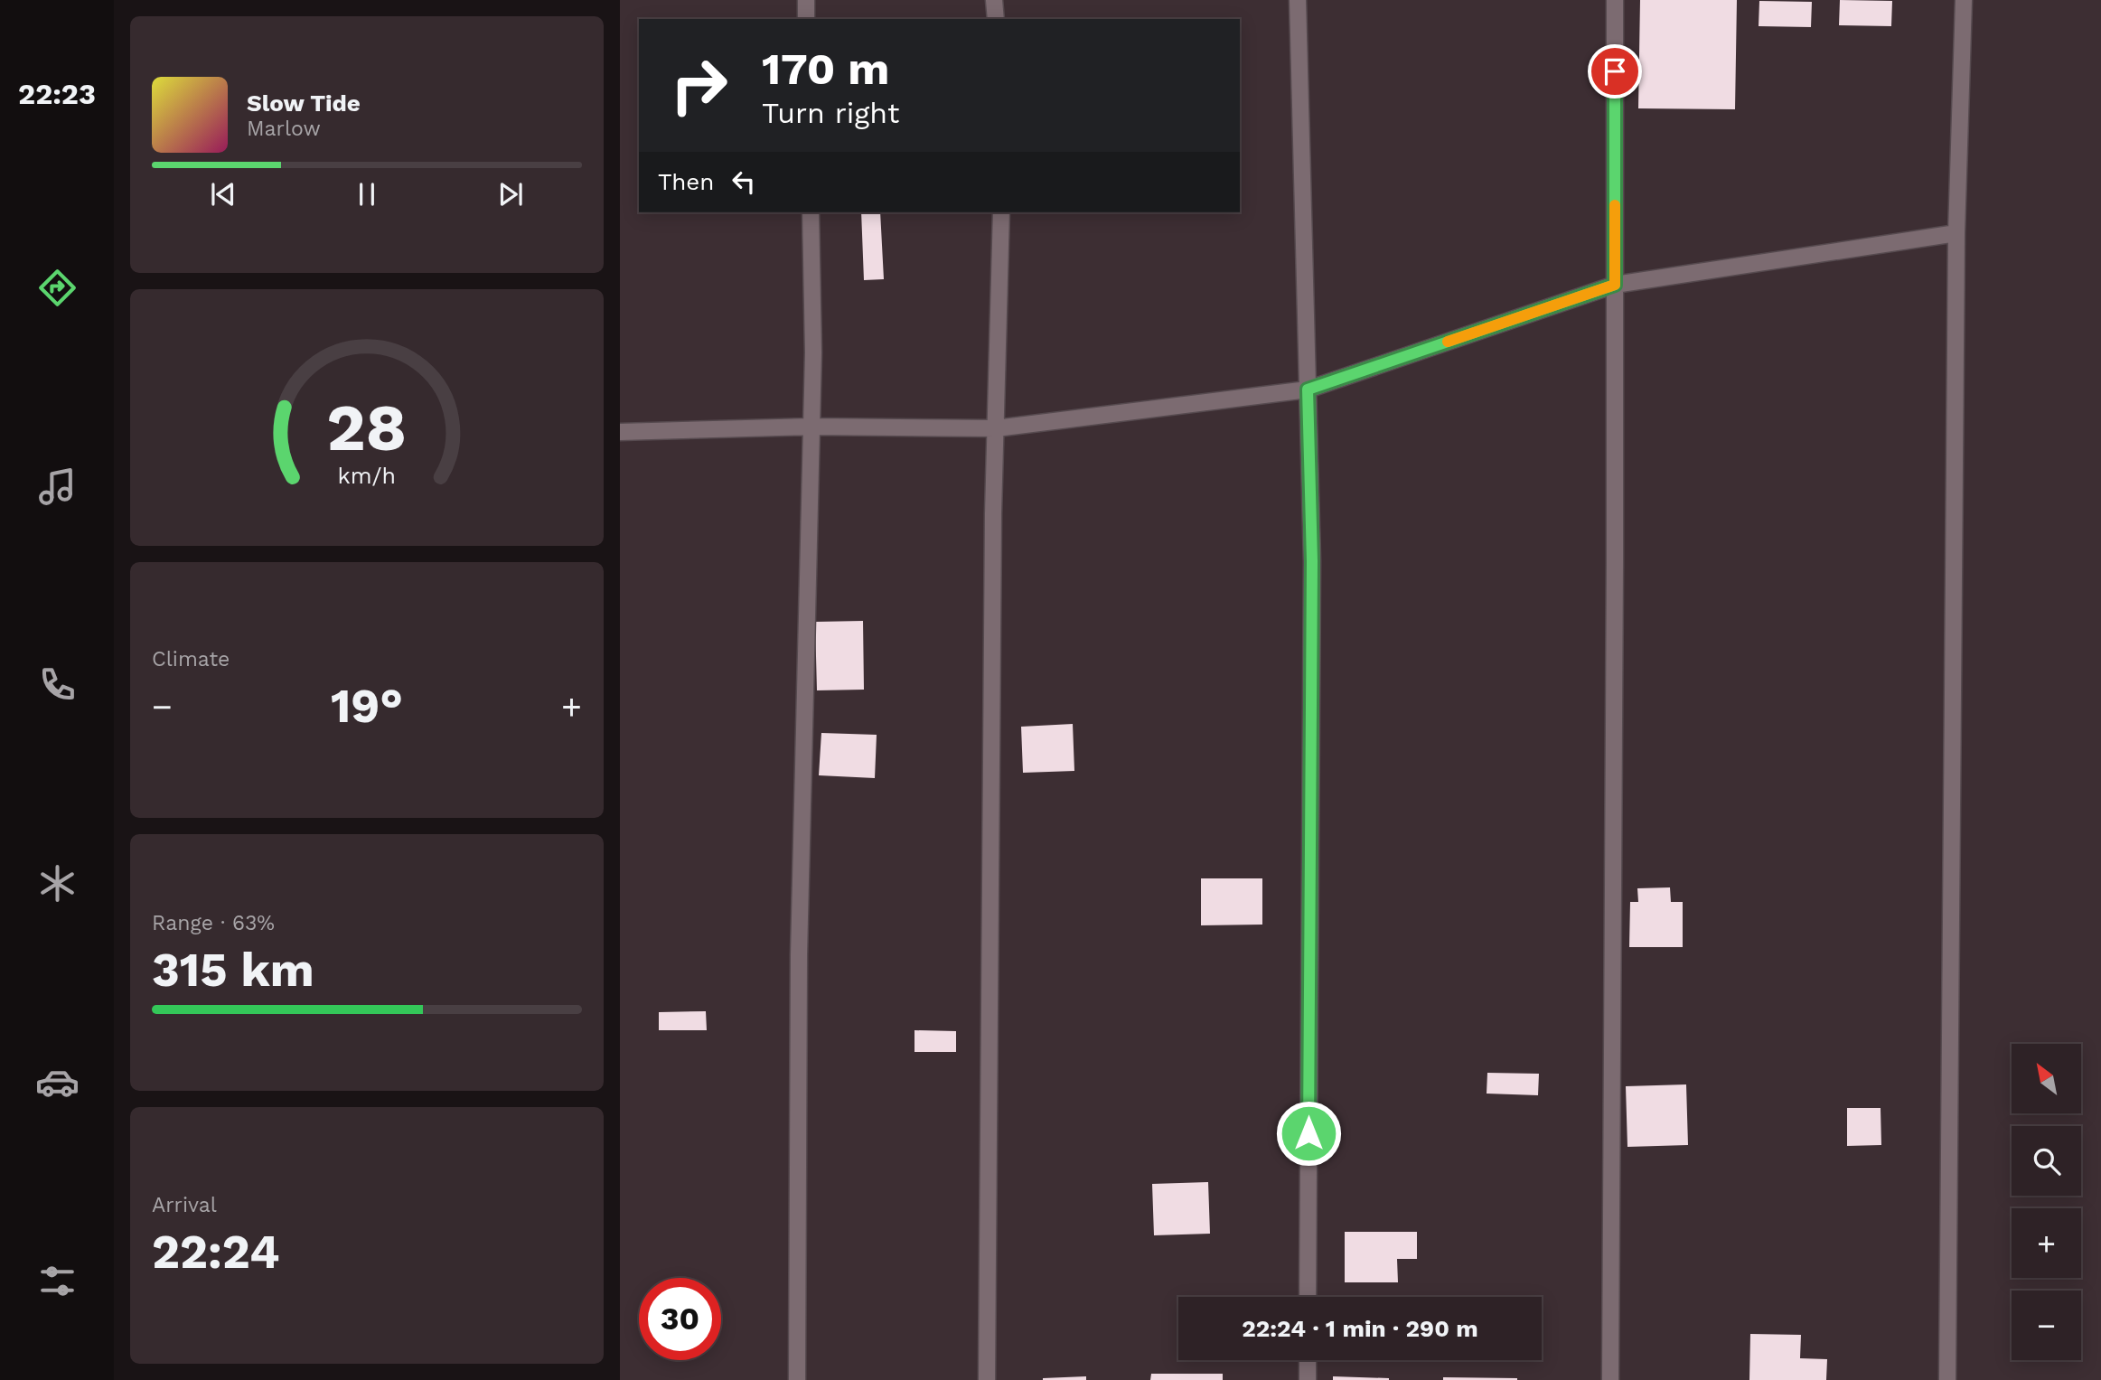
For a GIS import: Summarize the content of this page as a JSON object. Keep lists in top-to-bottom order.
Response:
{
  "north": "top left",
  "page": {
    "tabs": "22:23",
    "turn": ["170 m", "Turn right"],
    "song": ["Slow Tide", "Marlow"],
    "then": "Then",
    "tile": [
      "Climate",
      ["Range · 63%", "315 km"],
      ["Arrival", "22:24"]
    ],
    "heat": ["−", "19°", "+"],
    "map_buttons": ["+", "−"],
    "limit": "30",
    "trip": "22:24 · 1 min · 290 m",
    "gauge": ["28", "km/h"]
  }
}
